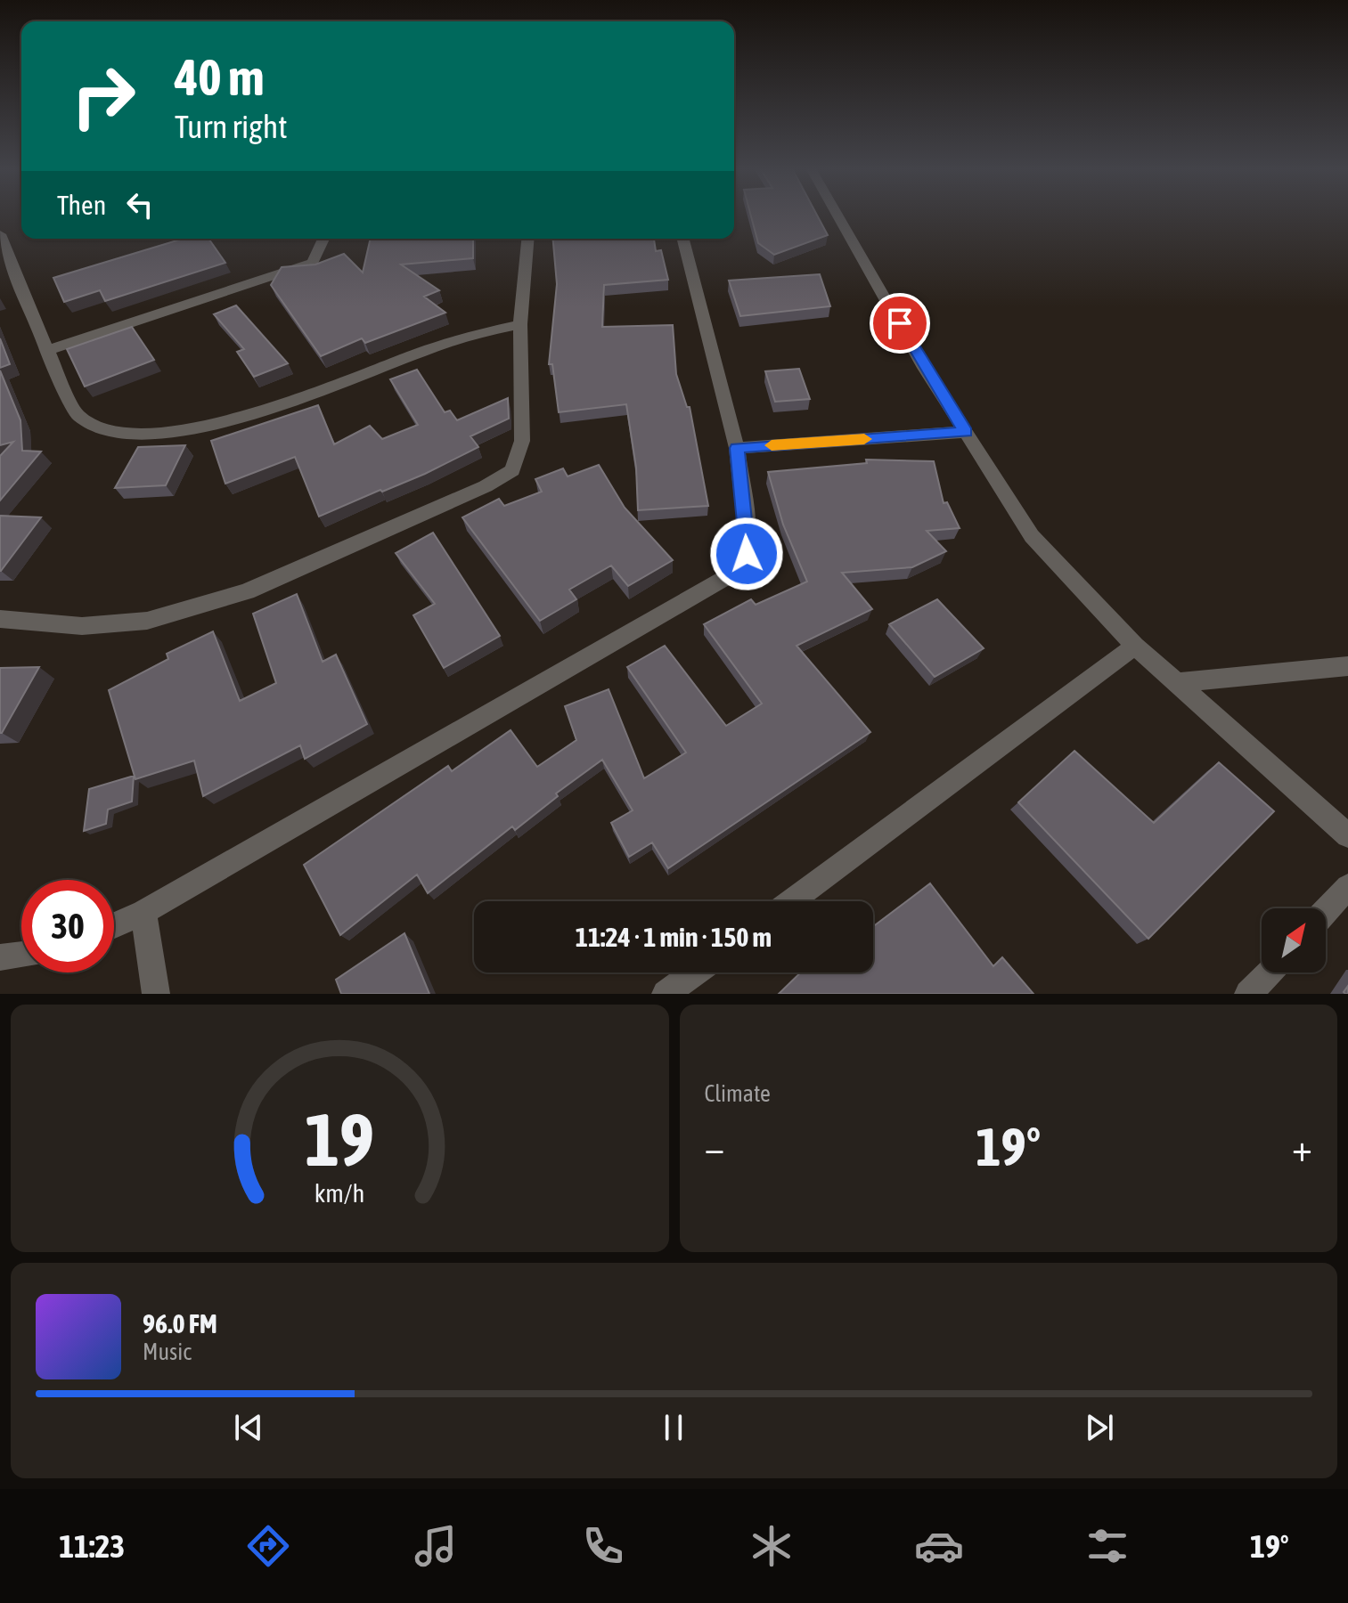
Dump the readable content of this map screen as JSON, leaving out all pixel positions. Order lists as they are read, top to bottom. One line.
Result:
{"north":"top right","page":{"turn":["40 m","Turn right"],"then":"Then","limit":"30","trip":"11:24 · 1 min · 150 m","tile":"Climate","heat":["−","19°","+"],"song":["96.0 FM","Music"],"tabs":["11:23","19°"],"gauge":["19","km/h"]}}
